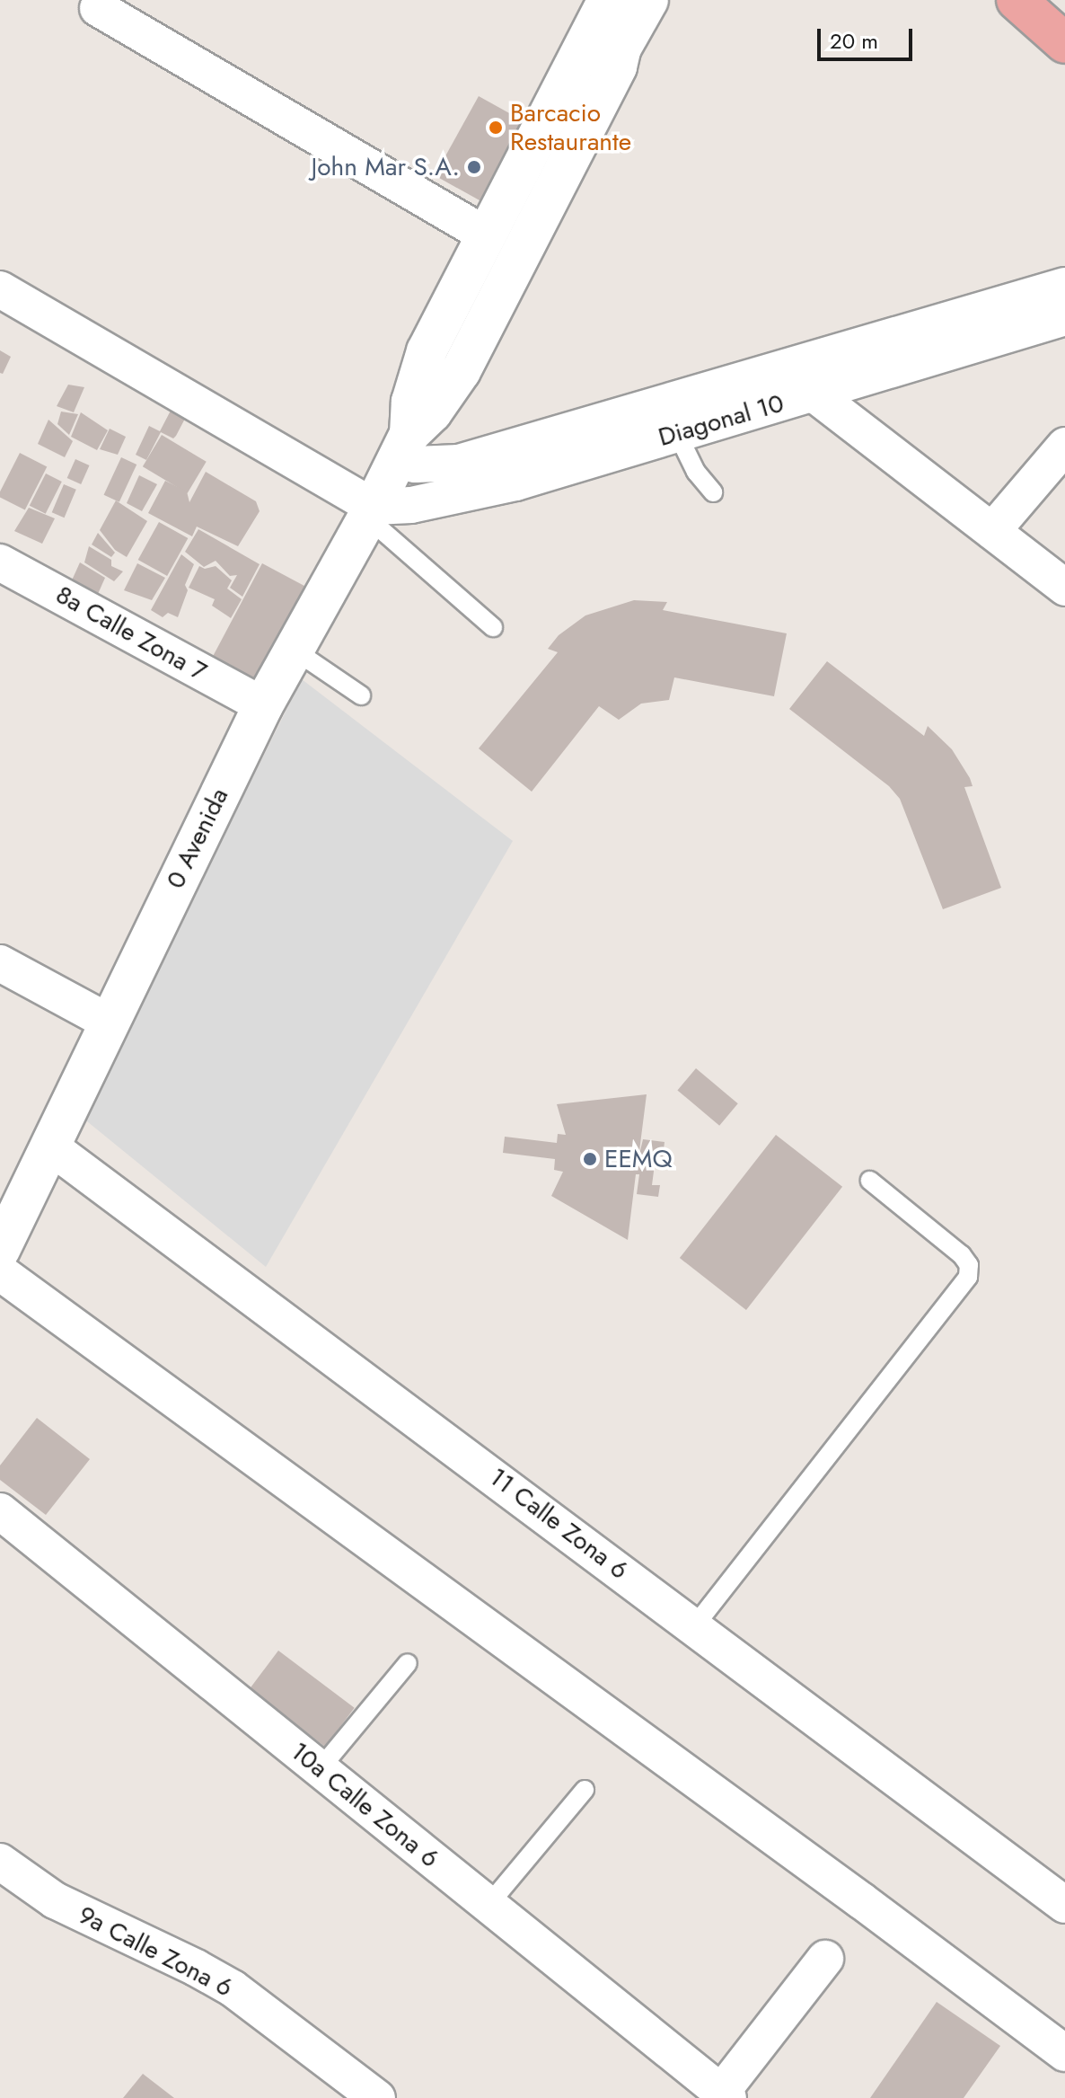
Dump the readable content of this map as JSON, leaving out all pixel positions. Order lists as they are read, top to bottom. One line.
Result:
{"streets":{"street":["Diagonal 10","8a Calle Zona 7","0 Avenida","11 Calle Zona 6","10a Calle Zona 6","9a Calle Zona 6"]},"crossings":[["Diagonal 10","0 Avenida"],["8a Calle Zona 7","0 Avenida"],["0 Avenida","11 Calle Zona 6"]],"places":["Barcacio Restaurante","John Mar S.A.","EEMQ"],"scale_bar":"20 m"}
